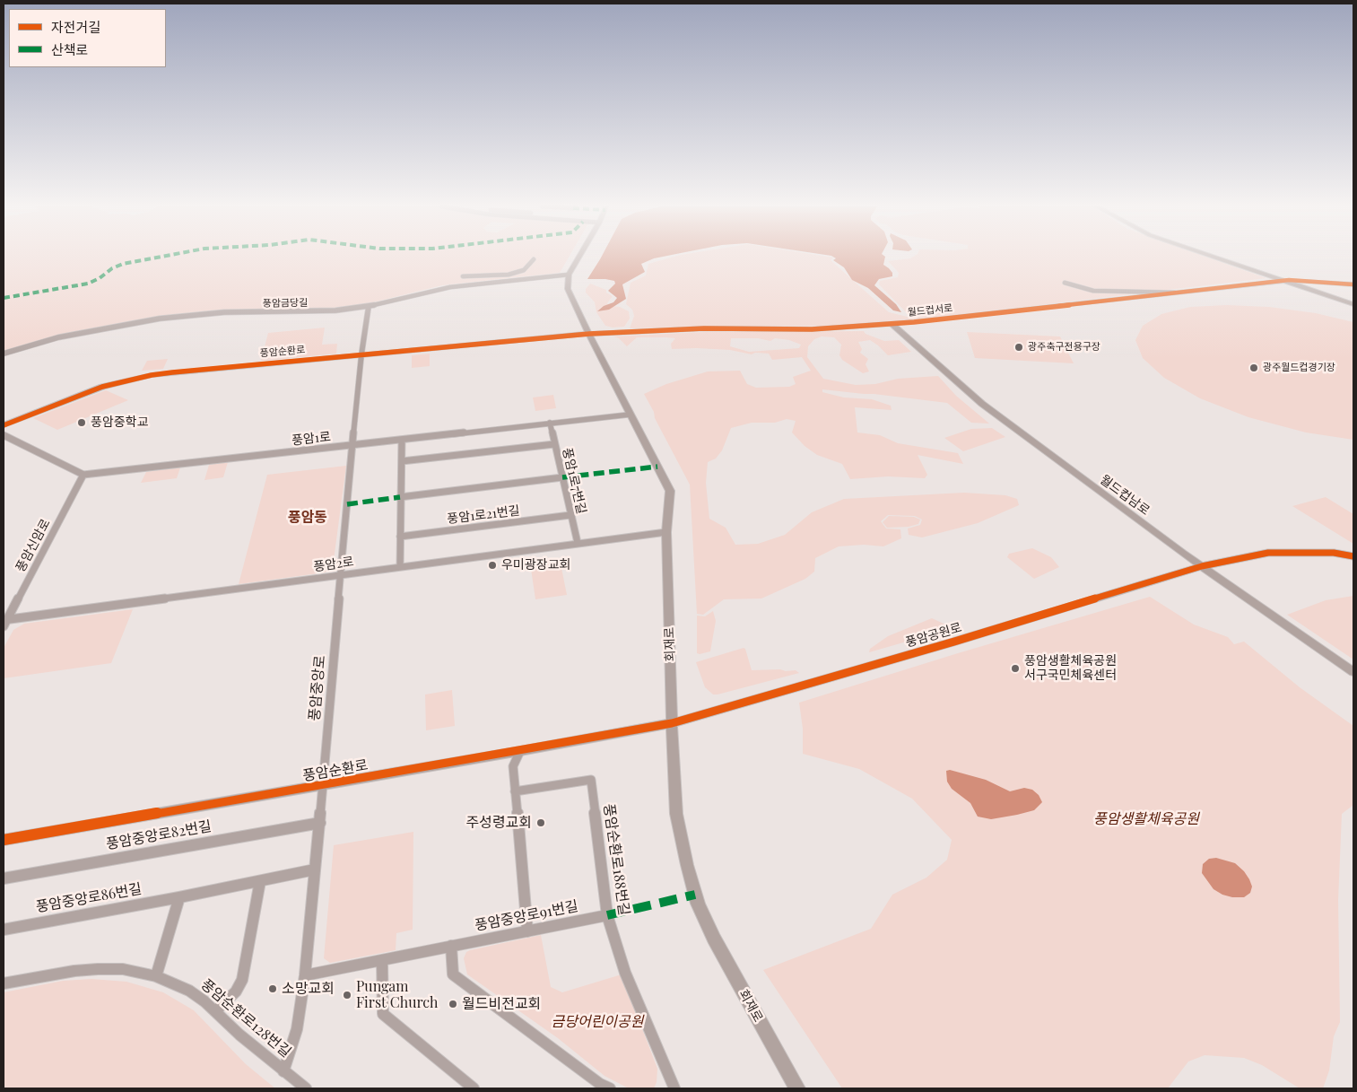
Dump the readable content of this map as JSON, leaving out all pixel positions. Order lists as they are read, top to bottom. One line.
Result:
{"streets":{"street":["풍암금당길","월드컵서로","풍암순환로","풍암1로","풍암1로7번길","월드컵남로","풍암1로21번길","풍암신암로","풍암2로","풍암공원로","회재로","풍암중앙로","풍암중앙로82번길","풍암순환로188번길","풍암중앙로86번길","풍암중앙로91번길","풍암순환로128번길"]},"crossings":[["풍암금당길","회재로"],["풍암금당길","풍암중앙로"],["월드컵서로","풍암순환로"],["월드컵서로","월드컵남로"],["월드컵서로","회재로"],["풍암순환로","풍암공원로"],["풍암순환로","회재로"],["풍암순환로","풍암중앙로"],["풍암1로","풍암1로7번길"],["풍암1로","풍암신암로"],["풍암1로","회재로"],["풍암1로","풍암중앙로"],["풍암1로7번길","풍암1로21번길"],["풍암1로7번길","풍암2로"],["월드컵남로","풍암공원로"],["풍암신암로","풍암2로"],["풍암2로","회재로"],["풍암2로","풍암중앙로"],["풍암공원로","회재로"],["풍암중앙로","풍암중앙로82번길"],["풍암중앙로","풍암중앙로86번길"],["풍암중앙로","풍암중앙로91번길"],["풍암중앙로","풍암순환로128번길"],["풍암순환로188번길","풍암중앙로91번길"]],"districts":["풍암동"],"parks":["풍암생활체육공원","금당어린이공원"],"places":["광주축구전용구장","광주월드컵경기장","풍암중학교","우미광장교회","풍암생활체육공원 서구국민체육센터","주성령교회","소망교회","Pungam First Church","월드비전교회"],"legend":["자전거길","산책로"]}
